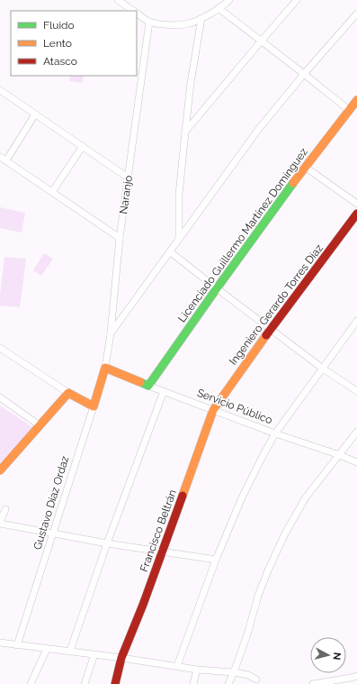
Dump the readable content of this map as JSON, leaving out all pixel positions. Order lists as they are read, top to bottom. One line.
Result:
{"streets":{"street":["Naranjo","Licenciado Guillermo Martínez Domínguez","Ingeniero Gerardo Torres Díaz","Servicio Público","Gustavo Díaz Ordaz","Francisco Beltrán"]},"crossings":[["Naranjo","Servicio Público"],["Naranjo","Gustavo Díaz Ordaz"],["Licenciado Guillermo Martínez Domínguez","Servicio Público"],["Ingeniero Gerardo Torres Díaz","Servicio Público"],["Ingeniero Gerardo Torres Díaz","Francisco Beltrán"],["Servicio Público","Gustavo Díaz Ordaz"],["Servicio Público","Francisco Beltrán"]],"legend":["Fluido","Lento","Atasco"],"north":"right"}
